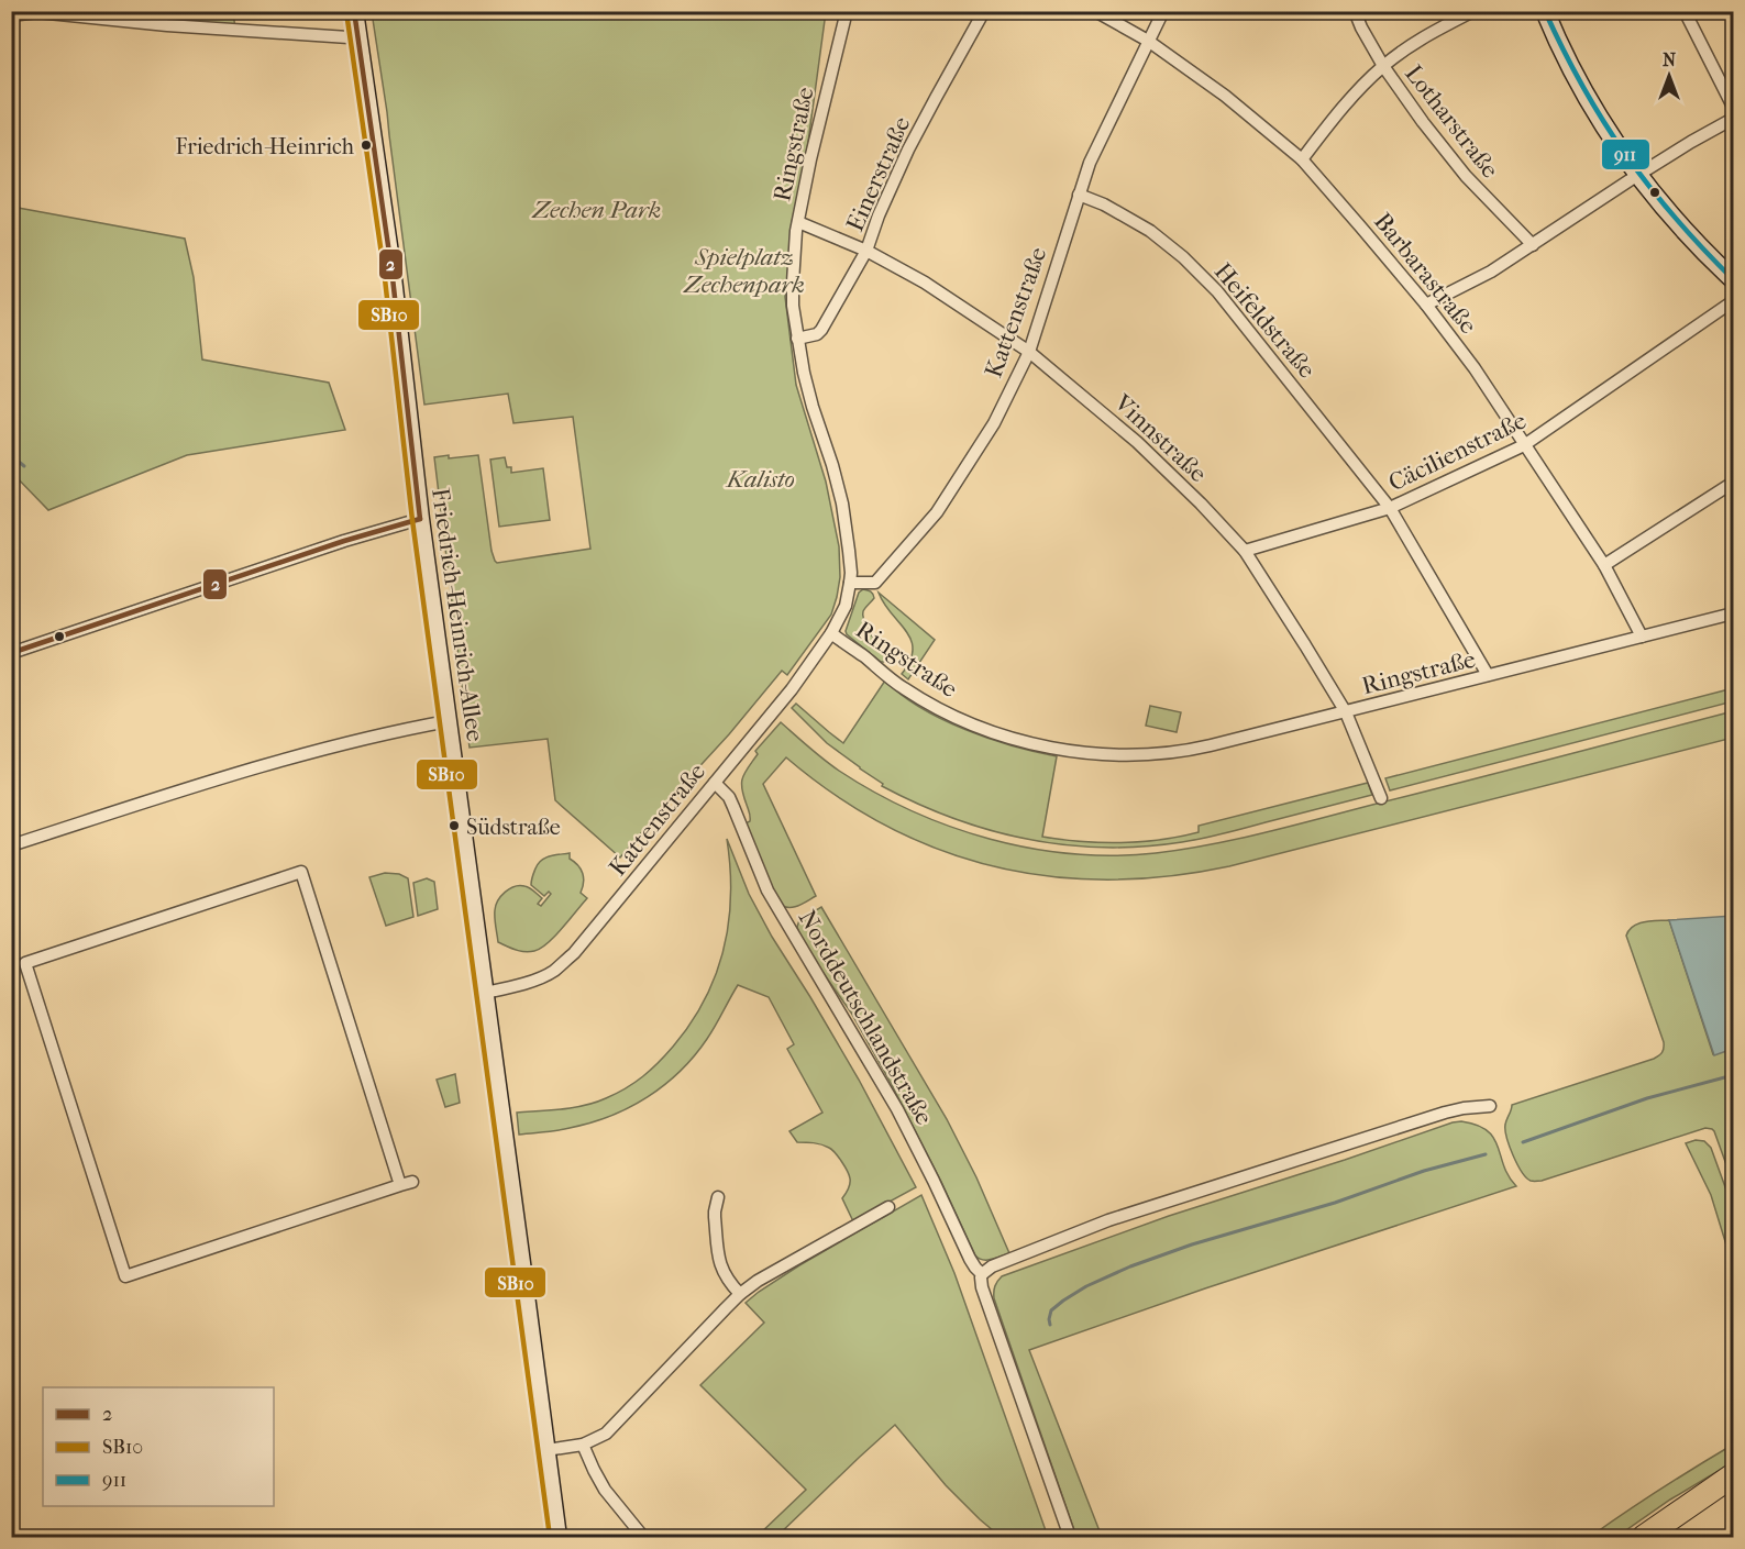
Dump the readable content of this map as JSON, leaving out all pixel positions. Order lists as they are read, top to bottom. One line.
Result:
{"streets":{"main road":["Friedrich-Heinrich-Allee"],"street":["Lotharstraße","Ringstraße","Einerstraße","Barbarastraße","Kattenstraße","Heifeldstraße","Vinnstraße","Cäcilienstraße","Norddeutschlandstraße"]},"crossings":[["Ringstraße","Einerstraße"],["Ringstraße","Barbarastraße"],["Ringstraße","Kattenstraße"],["Ringstraße","Heifeldstraße"],["Ringstraße","Vinnstraße"],["Einerstraße","Vinnstraße"],["Barbarastraße","Kattenstraße"],["Barbarastraße","Cäcilienstraße"],["Kattenstraße","Heifeldstraße"],["Kattenstraße","Vinnstraße"],["Kattenstraße","Friedrich-Heinrich-Allee"],["Kattenstraße","Norddeutschlandstraße"],["Heifeldstraße","Cäcilienstraße"],["Vinnstraße","Cäcilienstraße"]],"parks":["Zechen Park","Spielplatz Zechenpark","Kalisto"],"places":["Friedrich-Heinrich","Südstraße"],"lines":["transit line 2","transit line 911","transit line SB10"],"legend":["2","SB10","911"],"north":"top"}
